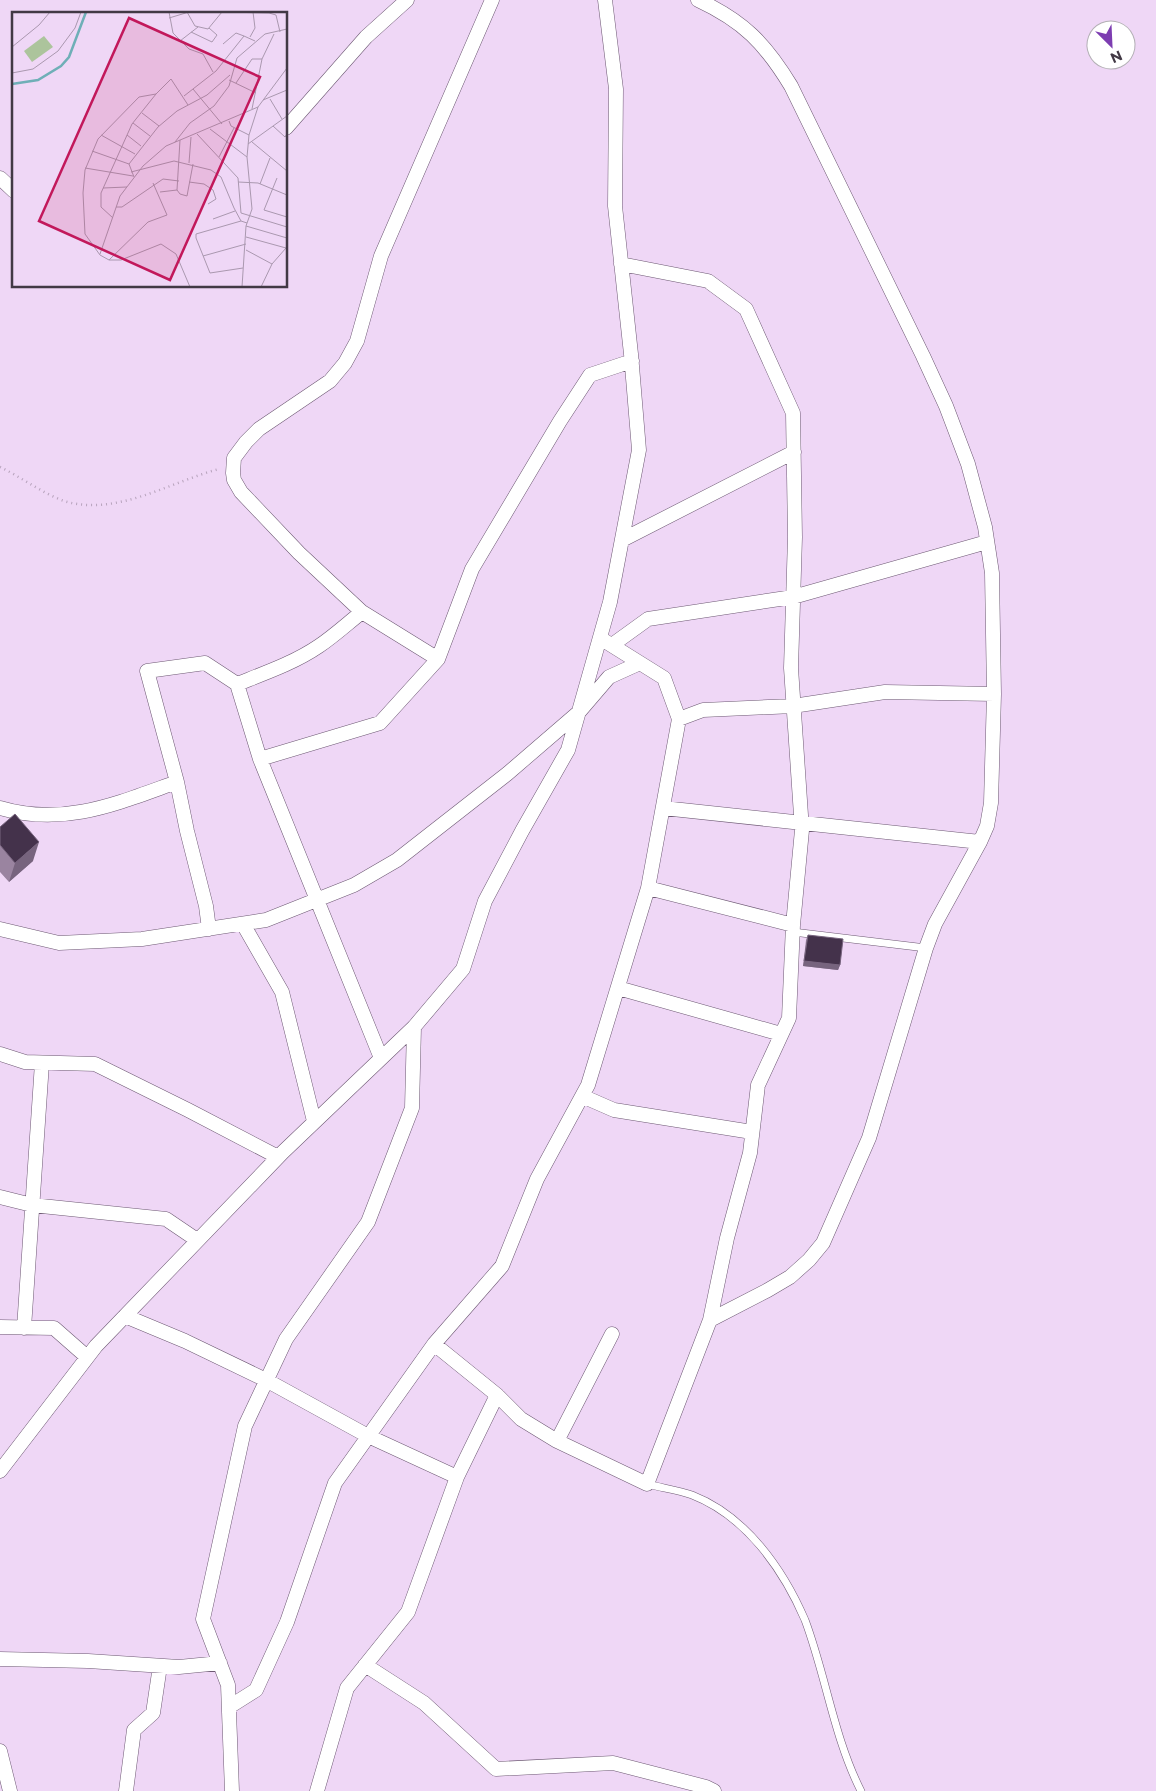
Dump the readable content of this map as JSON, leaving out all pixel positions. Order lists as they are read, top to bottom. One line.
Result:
{"north":"bottom right"}
